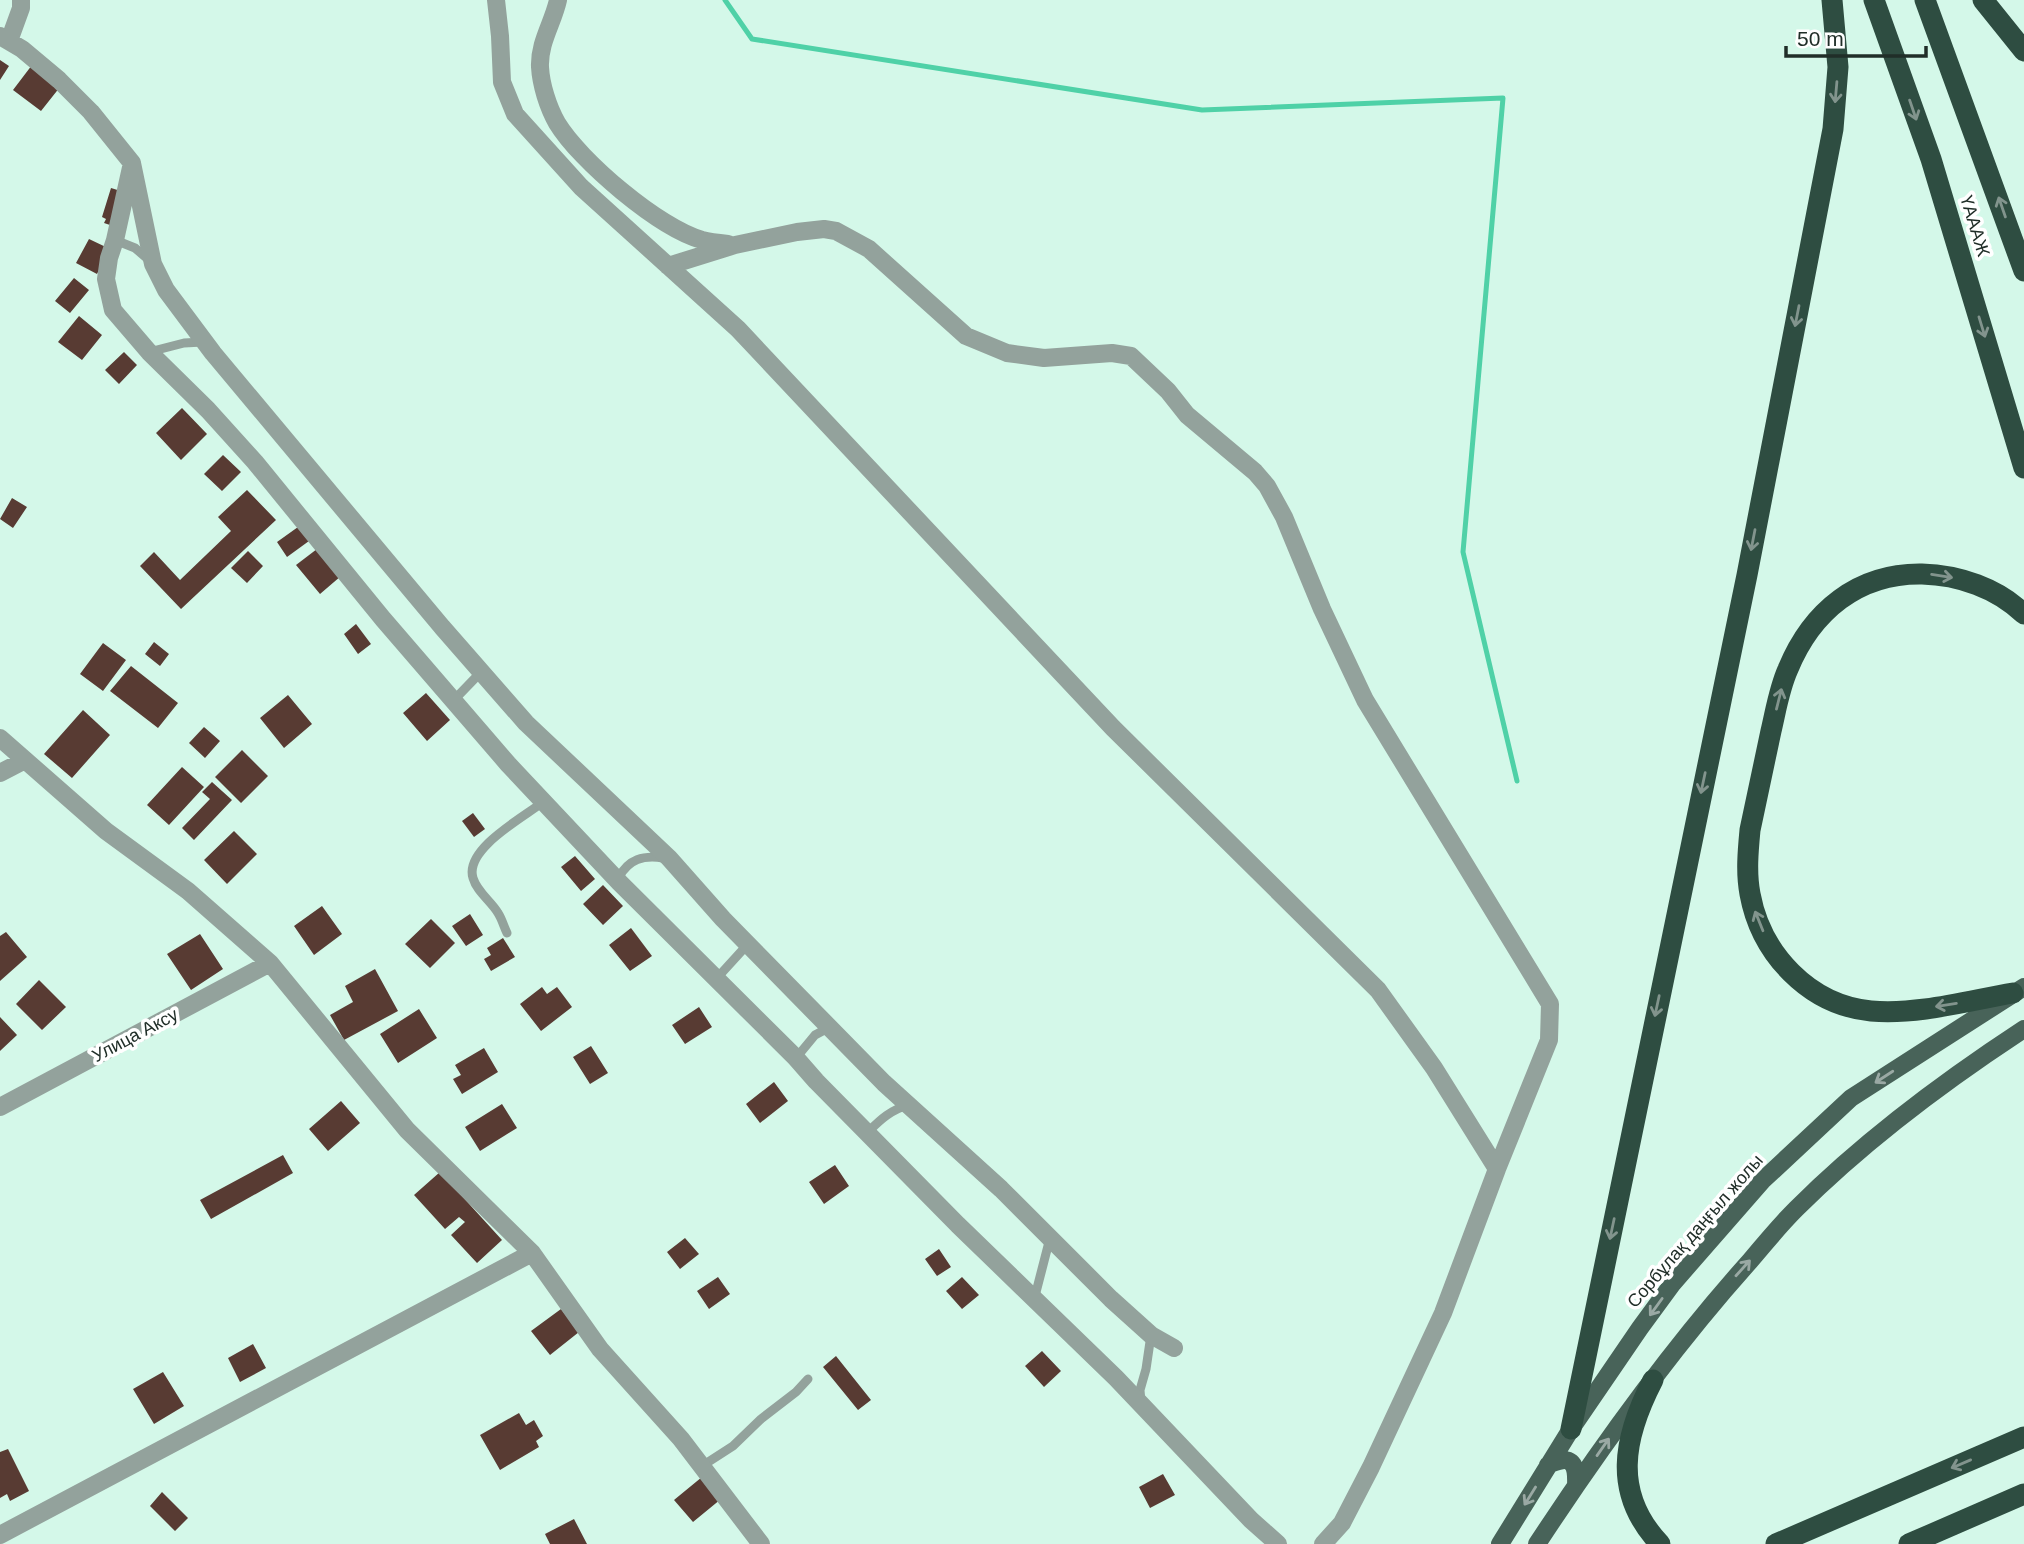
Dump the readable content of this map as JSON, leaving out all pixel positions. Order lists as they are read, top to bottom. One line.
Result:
{"streets":{"highway":["ҮАААЖ"],"main road":["Сорбұлақ даңғыл жолы"],"street":["Улица Аксу"]},"scale_bar":"50 m"}
